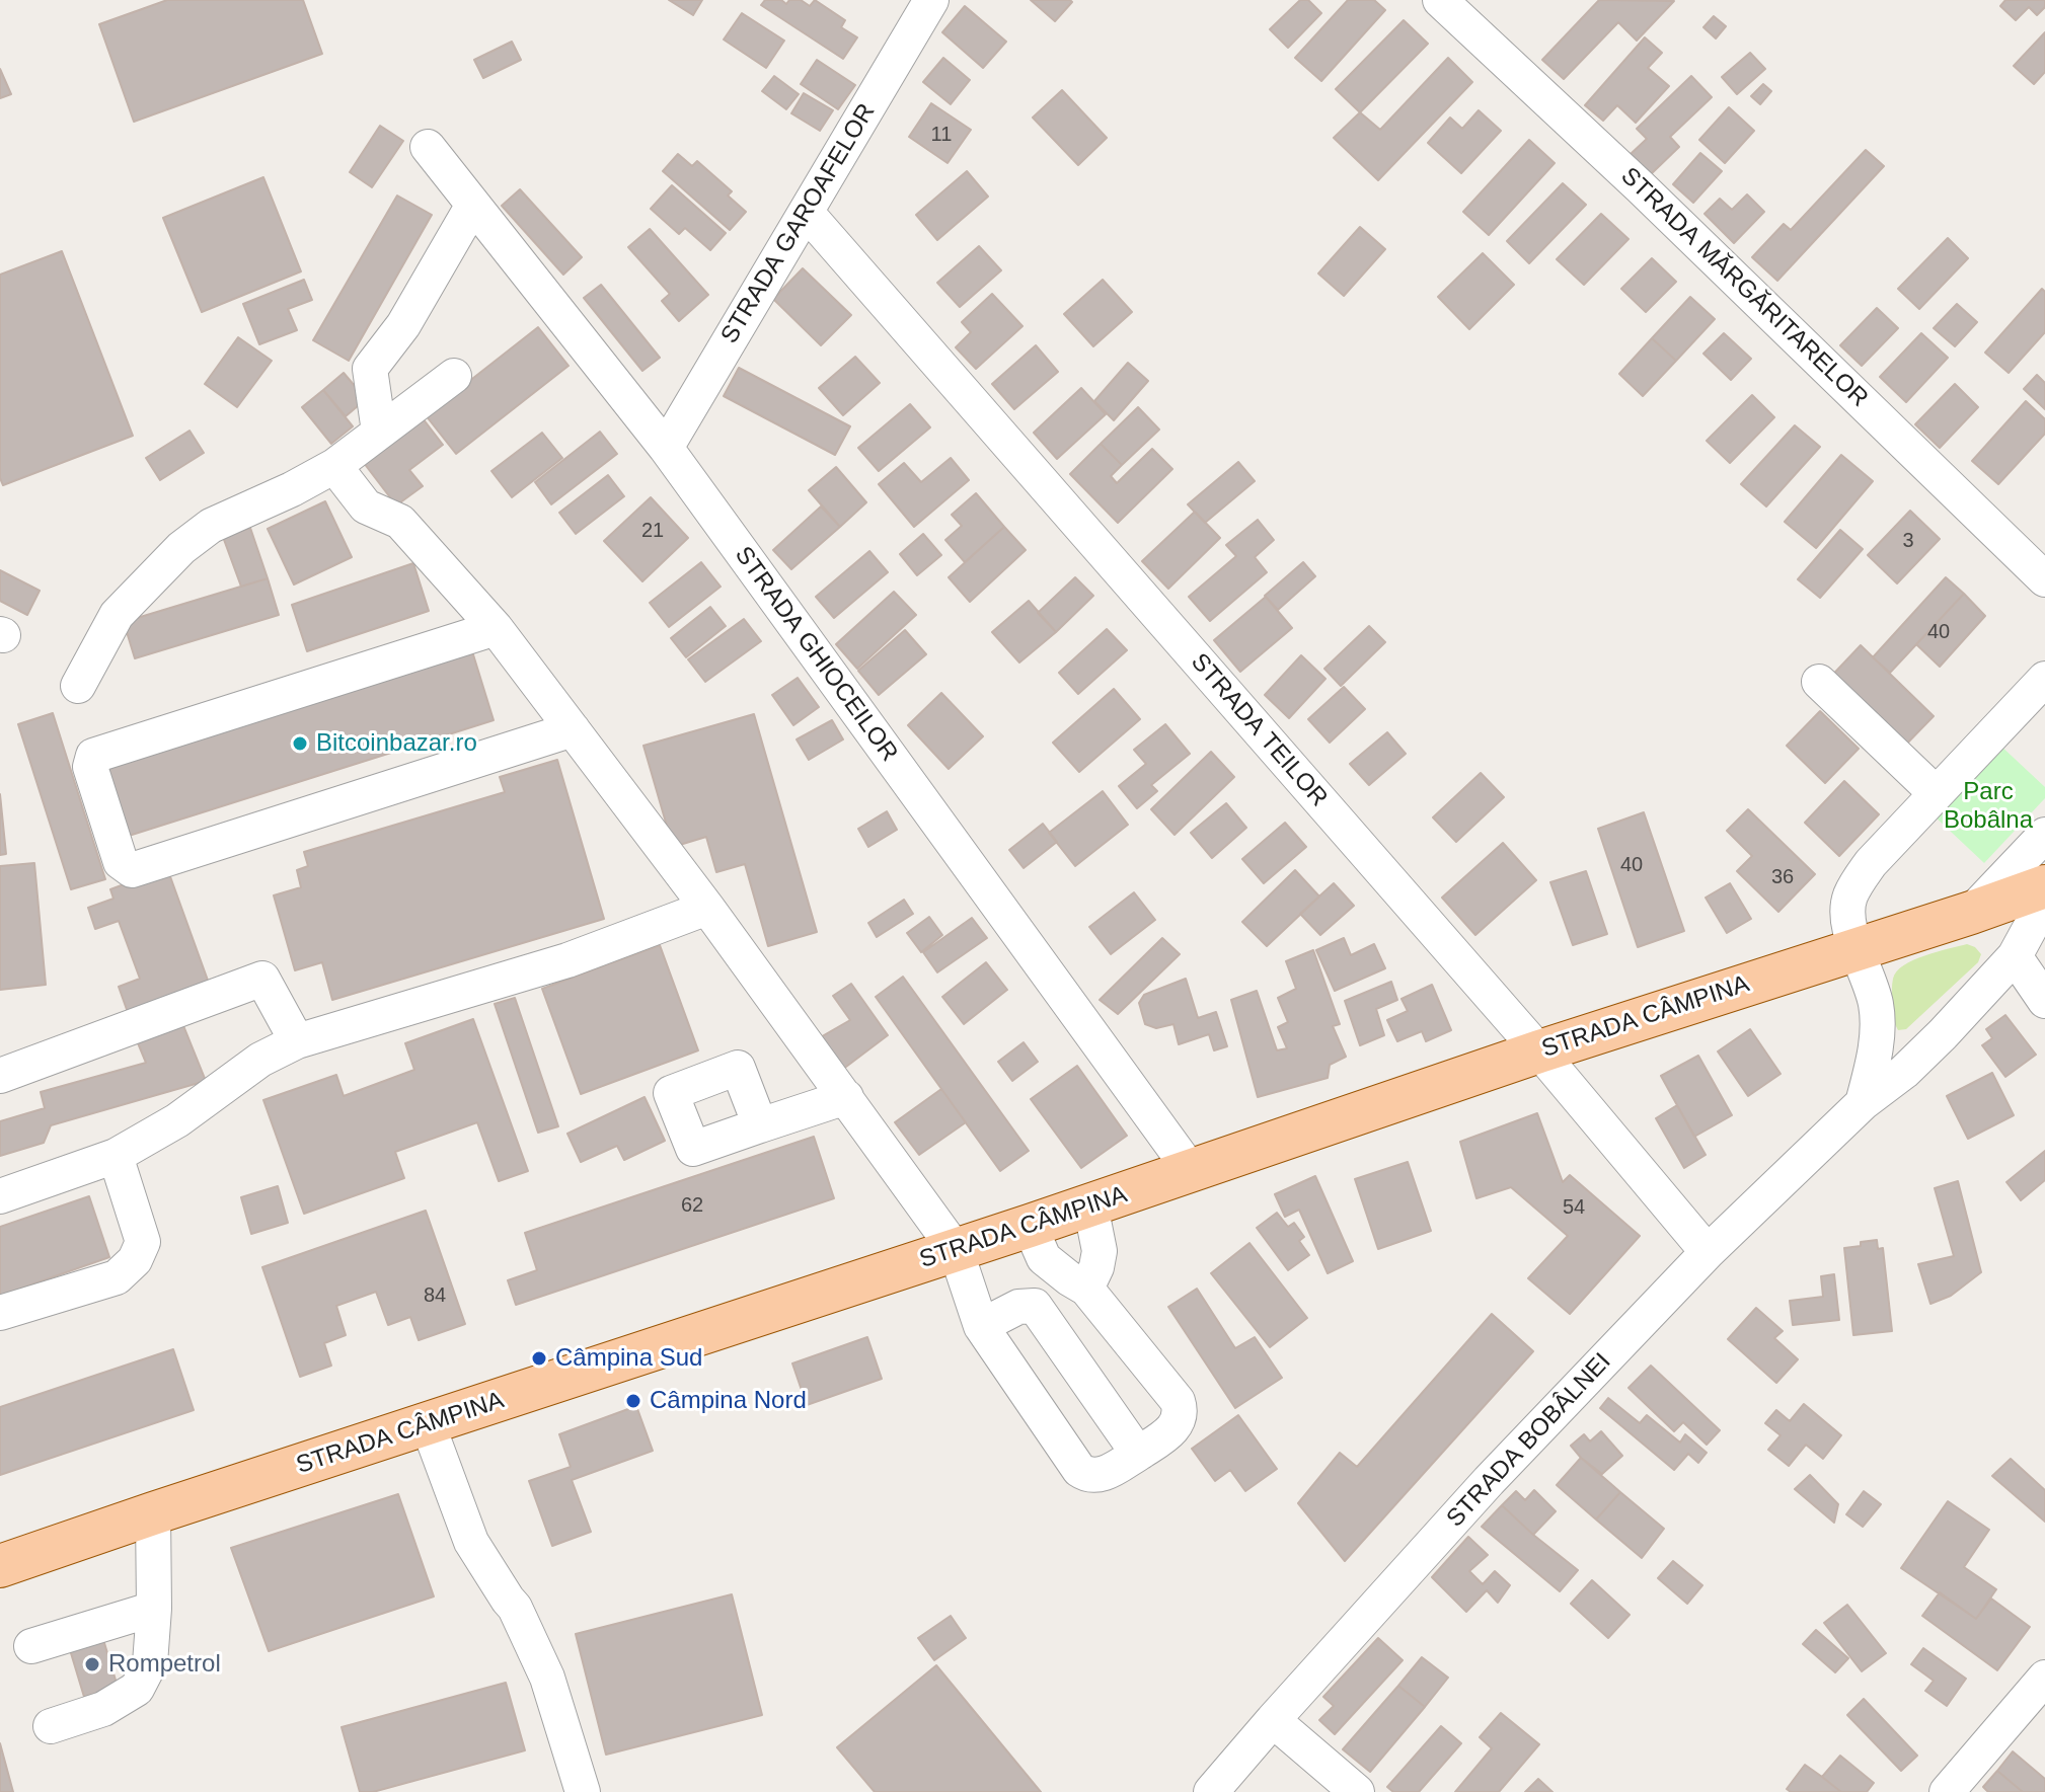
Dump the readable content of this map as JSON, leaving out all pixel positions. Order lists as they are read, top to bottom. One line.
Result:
{"streets":{"main road":["STRADA CÂMPINA"],"street":["STRADA GAROAFELOR","STRADA MĂRGĂRITARELOR","STRADA GHIOCEILOR","STRADA TEILOR","STRADA BOBÂLNEI"]},"crossings":[["STRADA GAROAFELOR","STRADA GHIOCEILOR"],["STRADA GAROAFELOR","STRADA TEILOR"],["STRADA GHIOCEILOR","STRADA CÂMPINA"],["STRADA TEILOR","STRADA CÂMPINA"],["STRADA TEILOR","STRADA BOBÂLNEI"]],"parks":["Parc Bobâlna"],"places":["Bitcoinbazar.ro","Câmpina Sud","Câmpina Nord","Rompetrol"],"house_numbers":["11","21","3","40","40","36","62","54","84"]}
